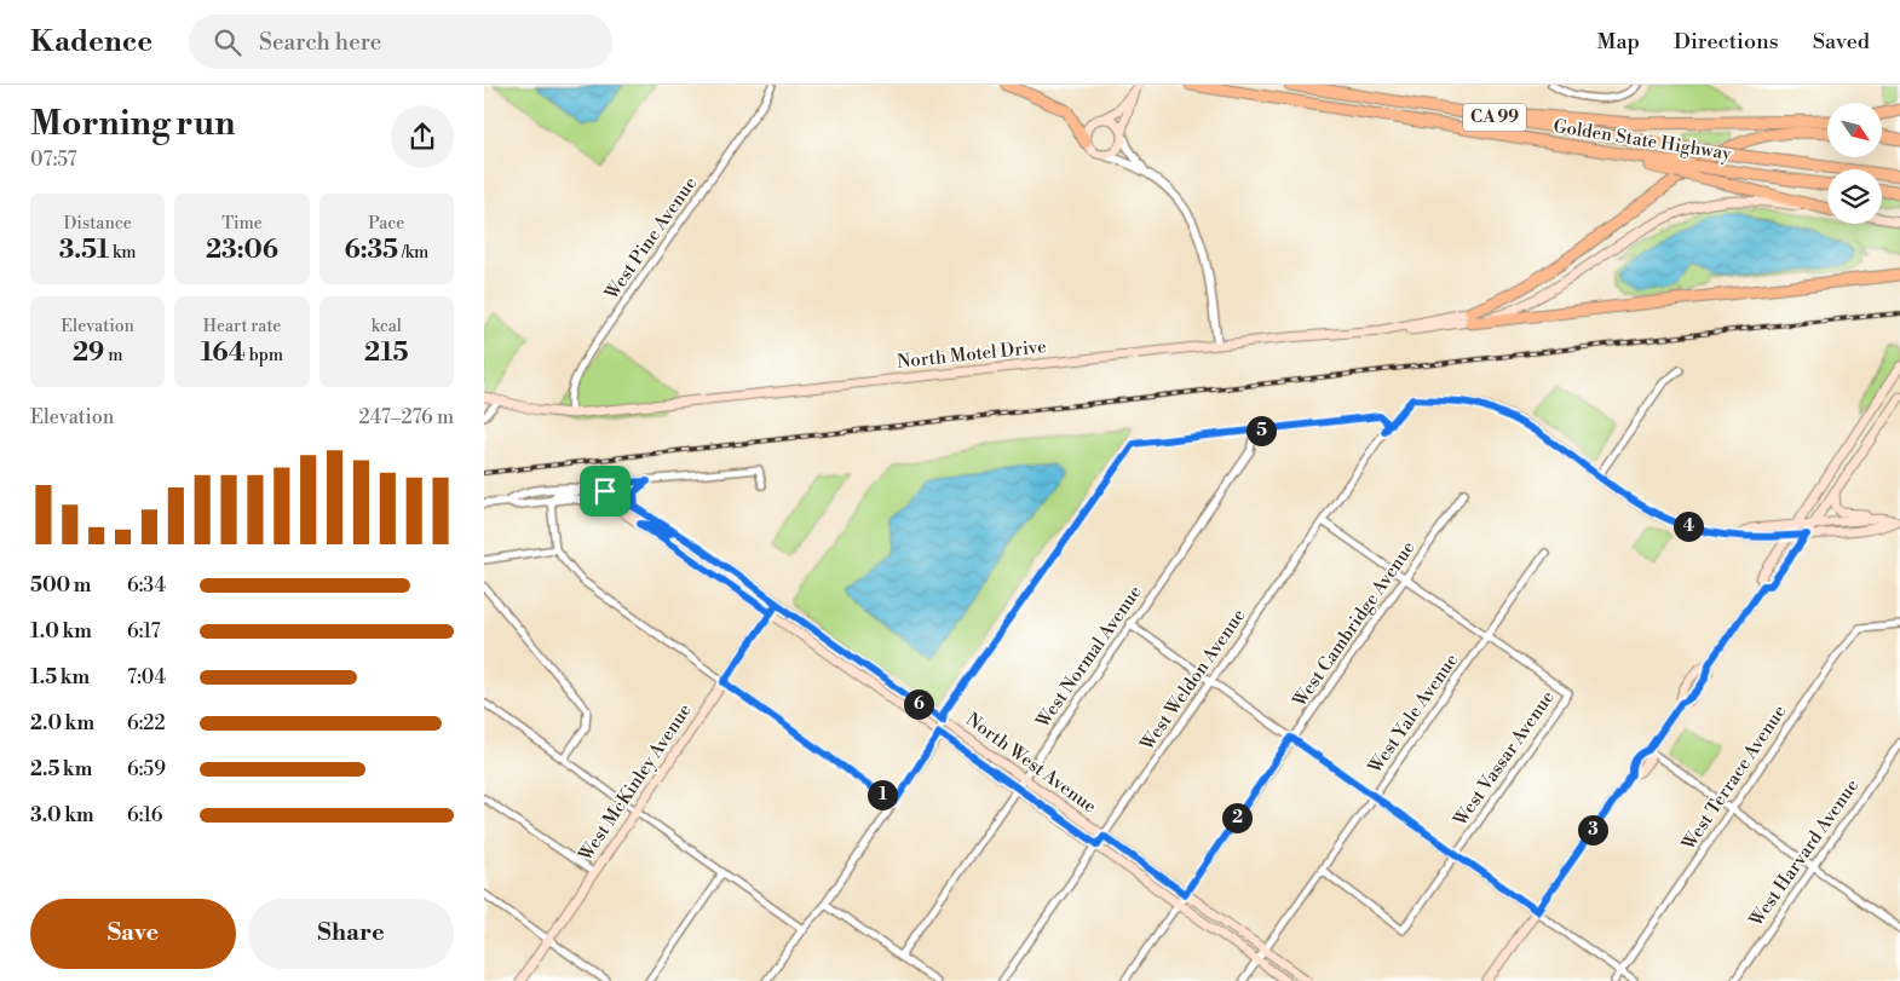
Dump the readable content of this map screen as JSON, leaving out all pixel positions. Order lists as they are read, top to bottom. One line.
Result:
{"streets":{"highway":["CA 99","Golden State Highway"],"main road":["North Motel Drive","North West Avenue","West McKinley Avenue"],"street":["West Pine Avenue","West Cambridge Avenue","West Normal Avenue","West Weldon Avenue","West Yale Avenue","West Vassar Avenue","West Terrace Avenue","West Harvard Avenue"]},"crossings":[["West Pine Avenue","North Motel Drive"],["West Cambridge Avenue","North West Avenue"],["West Normal Avenue","North West Avenue"],["West Weldon Avenue","North West Avenue"],["West Yale Avenue","West Vassar Avenue"],["West Yale Avenue","North West Avenue"],["North West Avenue","West McKinley Avenue"]],"north":"bottom right","page":{"header":"Kadence","search":"Search here","nav":["Map","Directions","Saved"],"heading":["Morning run","07:57"],"stats":[["Distance","3.51 km"],["Time","23:06"],["Pace","6:35 /km"],["Elevation","29 m"],["Heart rate","164 bpm"],["kcal","215"]],"chart":["Elevation","247–276 m"],"pins":["5","4","6","1","2","3"],"list":[{"name":"500 m","note":"6:34"},{"name":"1.0 km","note":"6:17"},{"name":"1.5 km","note":"7:04"},{"name":"2.0 km","note":"6:22"},{"name":"2.5 km","note":"6:59"},{"name":"3.0 km","note":"6:16"}],"buttons":["Save","Share"]}}
